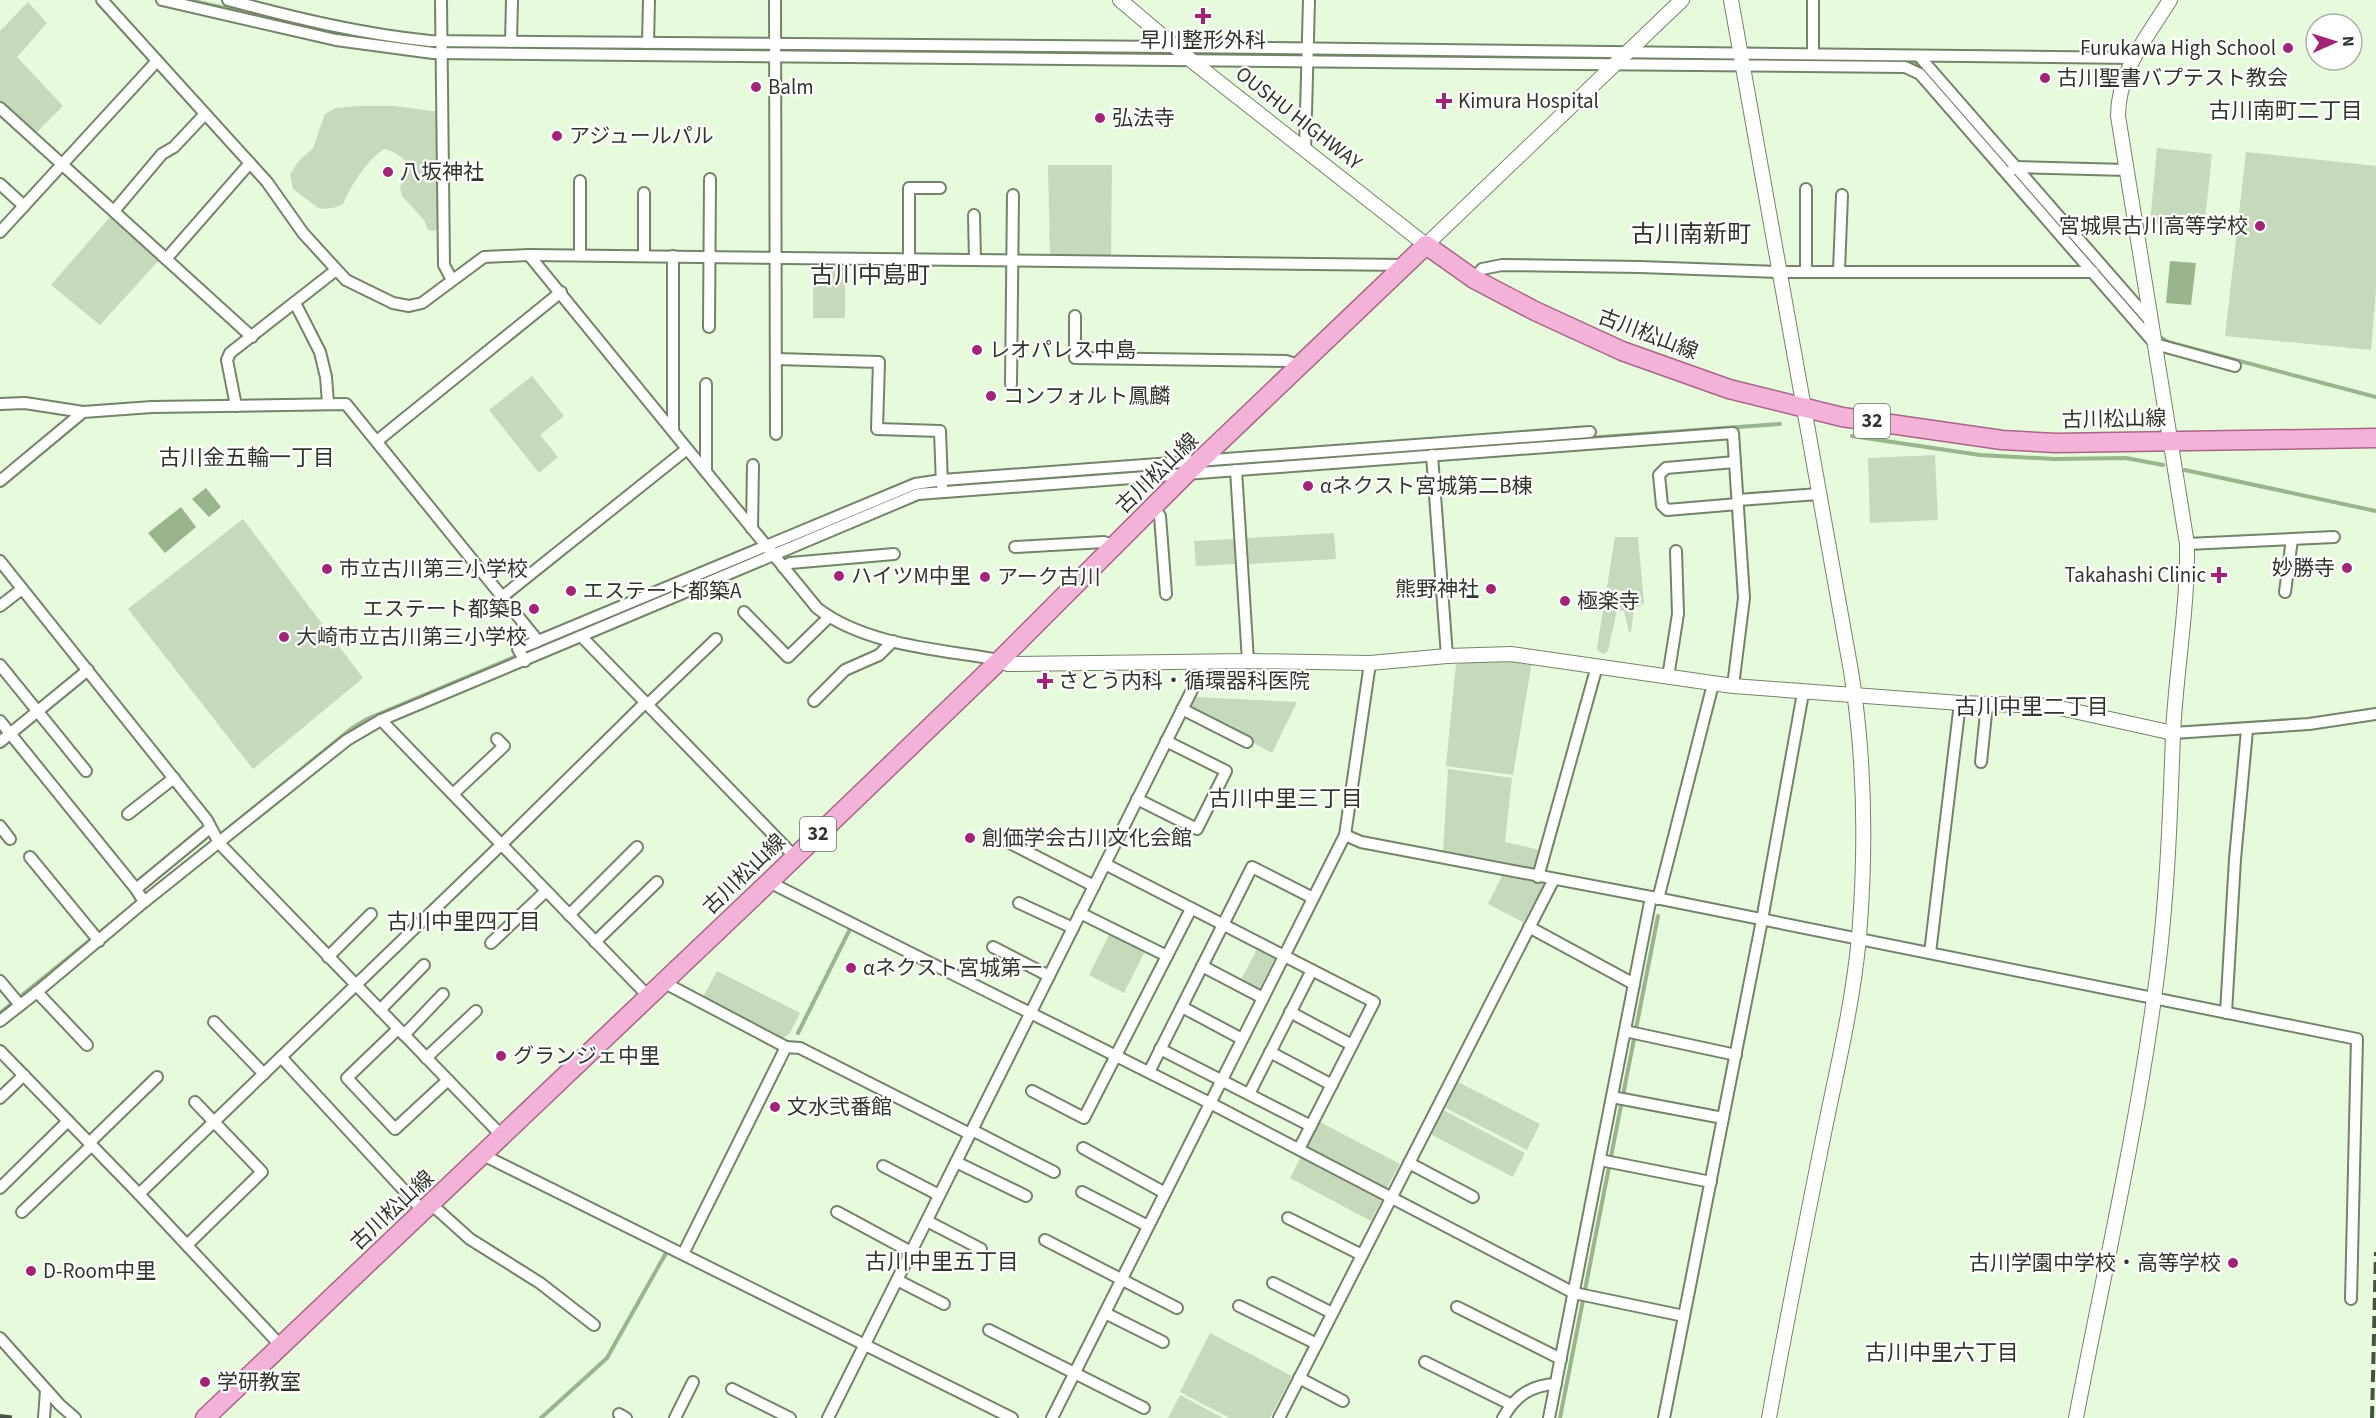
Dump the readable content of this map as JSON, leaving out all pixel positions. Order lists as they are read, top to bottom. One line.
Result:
{"streets":{"main road":["古川松山線","32"],"street":["OUSHU HIGHWAY"]},"crossings":[["OUSHU HIGHWAY","古川松山線"]],"districts":["古川南町二丁目","古川南新町","古川中島町","古川金五輪一丁目","古川中里二丁目","古川中里三丁目","古川中里四丁目","古川中里五丁目","古川中里六丁目"],"places":{"health":["早川整形外科","Kimura Hospital","Takahashi Clinic","さとう内科・循環器科医院"],"other":["Furukawa High School","古川聖書バプテスト教会","Balm","弘法寺","アジュールパル","八坂神社","宮城県古川高等学校","レオパレス中島","コンフォルト鳳麟","αネクスト宮城第二B棟","妙勝寺","市立古川第三小学校","ハイツM中里","アーク古川","熊野神社","エステート都築A","極楽寺","エステート都築B","大崎市立古川第三小学校","創価学会古川文化会館","αネクスト宮城第一","グランジェ中里","文水弐番館","古川学園中学校・高等学校","D-Room中里","学研教室"]},"north":"right"}
